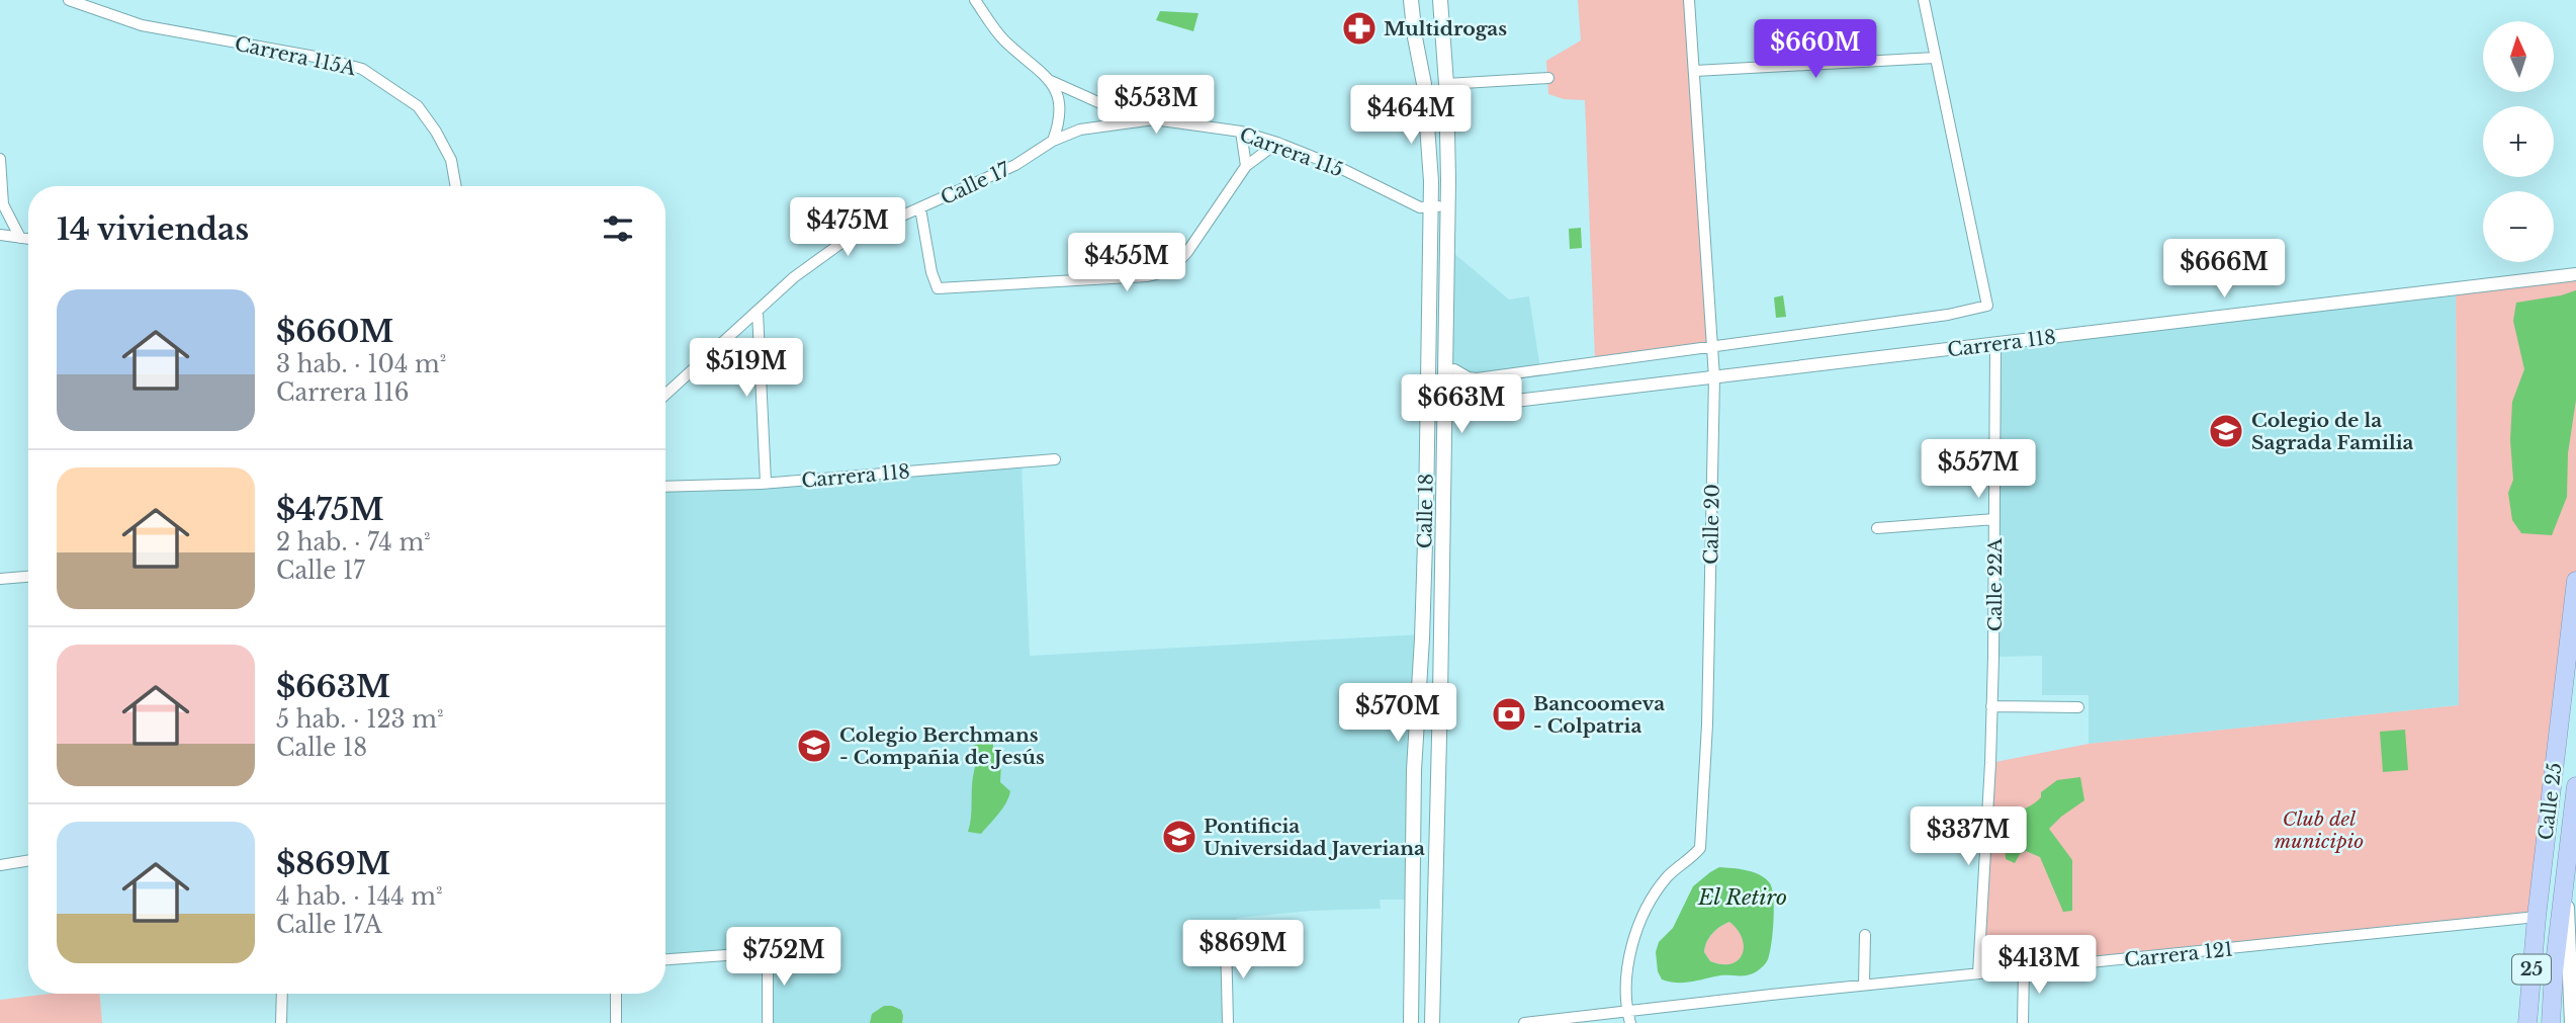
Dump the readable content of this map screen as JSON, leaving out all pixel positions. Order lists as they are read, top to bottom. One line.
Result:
{"streets":{"highway":["Calle 25","25"],"main road":["Calle 18"],"street":["Carrera 115A","Carrera 115","Calle 17","Carrera 118","Calle 20","Calle 22A","Carrera 121"]},"crossings":[["Carrera 115","Calle 17"],["Carrera 115","Calle 18"],["Carrera 118","Calle 18"],["Carrera 118","Calle 20"],["Carrera 118","Calle 22A"],["Calle 20","Carrera 121"],["Calle 22A","Carrera 121"],["Calle 25","Carrera 121"]],"water":["El Retiro"],"parks":["Club del municipio"],"places":{"pharmacy":["Multidrogas"],"school or university":["Colegio de la Sagrada Familia","Colegio Berchmans - Compañia de Jesús","Pontificia Universidad Javeriana"],"bank":["Bancoomeva - Colpatria"]},"north":"top","page":{"price":["$660M","$553M","$464M","$475M","$455M","$666M","$519M","$663M","$557M","$570M","$337M","$869M","$752M","$413M"],"map_buttons":["+","−"],"heading":"14 viviendas","list":[{"name":"$660M","note":"3 hab. · 104 m² · Carrera 116"},{"name":"$475M","note":"2 hab. · 74 m² · Calle 17"},{"name":"$663M","note":"5 hab. · 123 m² · Calle 18"},{"name":"$869M","note":"4 hab. · 144 m² · Calle 17A"}]}}
